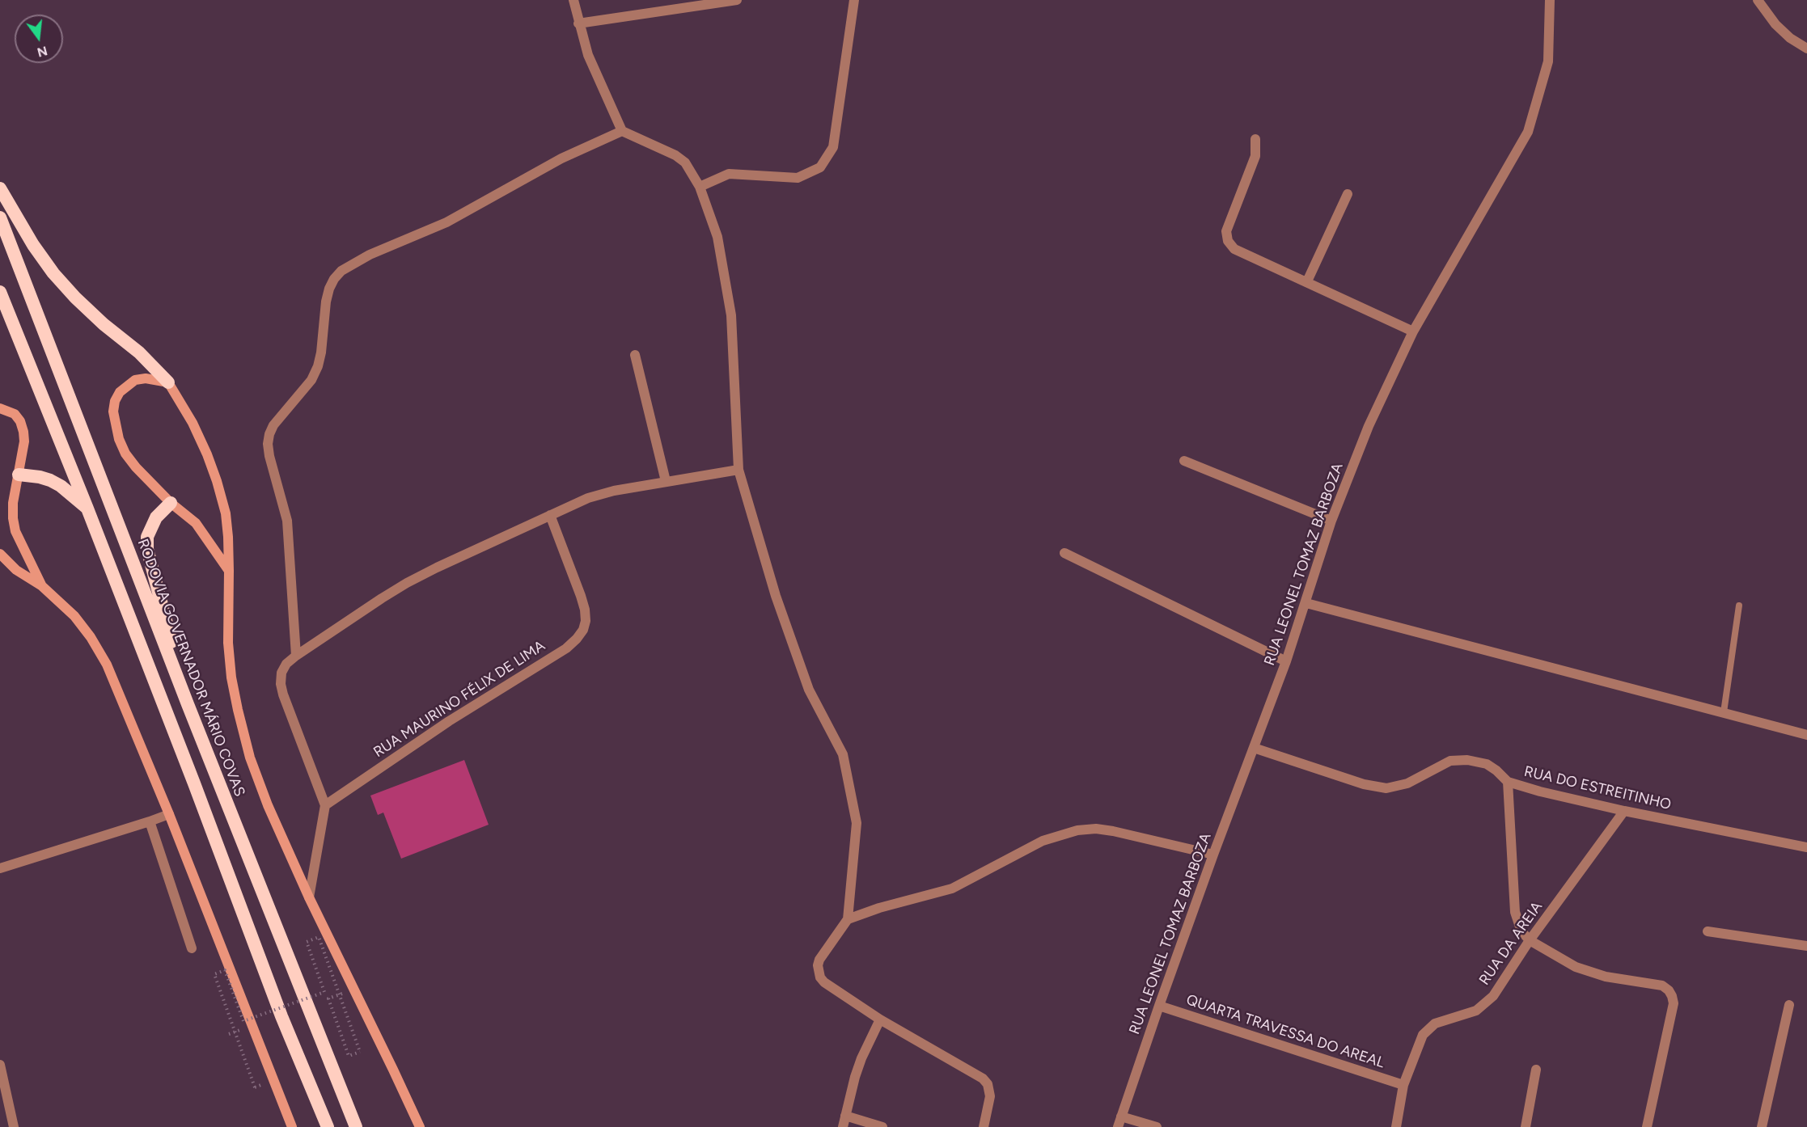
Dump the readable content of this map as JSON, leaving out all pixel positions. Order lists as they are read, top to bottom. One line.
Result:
{"streets":{"highway":["RODOVIA GOVERNADOR MÁRIO COVAS"],"street":["RUA LEONEL TOMAZ BARBOZA","RUA MAURINO FÉLIX DE LIMA","RUA DO ESTREITINHO","RUA DA AREIA","QUARTA TRAVESSA DO AREAL"]},"crossings":[["RUA LEONEL TOMAZ BARBOZA","RUA DO ESTREITINHO"],["RUA LEONEL TOMAZ BARBOZA","QUARTA TRAVESSA DO AREAL"],["RUA DO ESTREITINHO","RUA DA AREIA"],["RUA DA AREIA","QUARTA TRAVESSA DO AREAL"]],"north":"bottom"}
